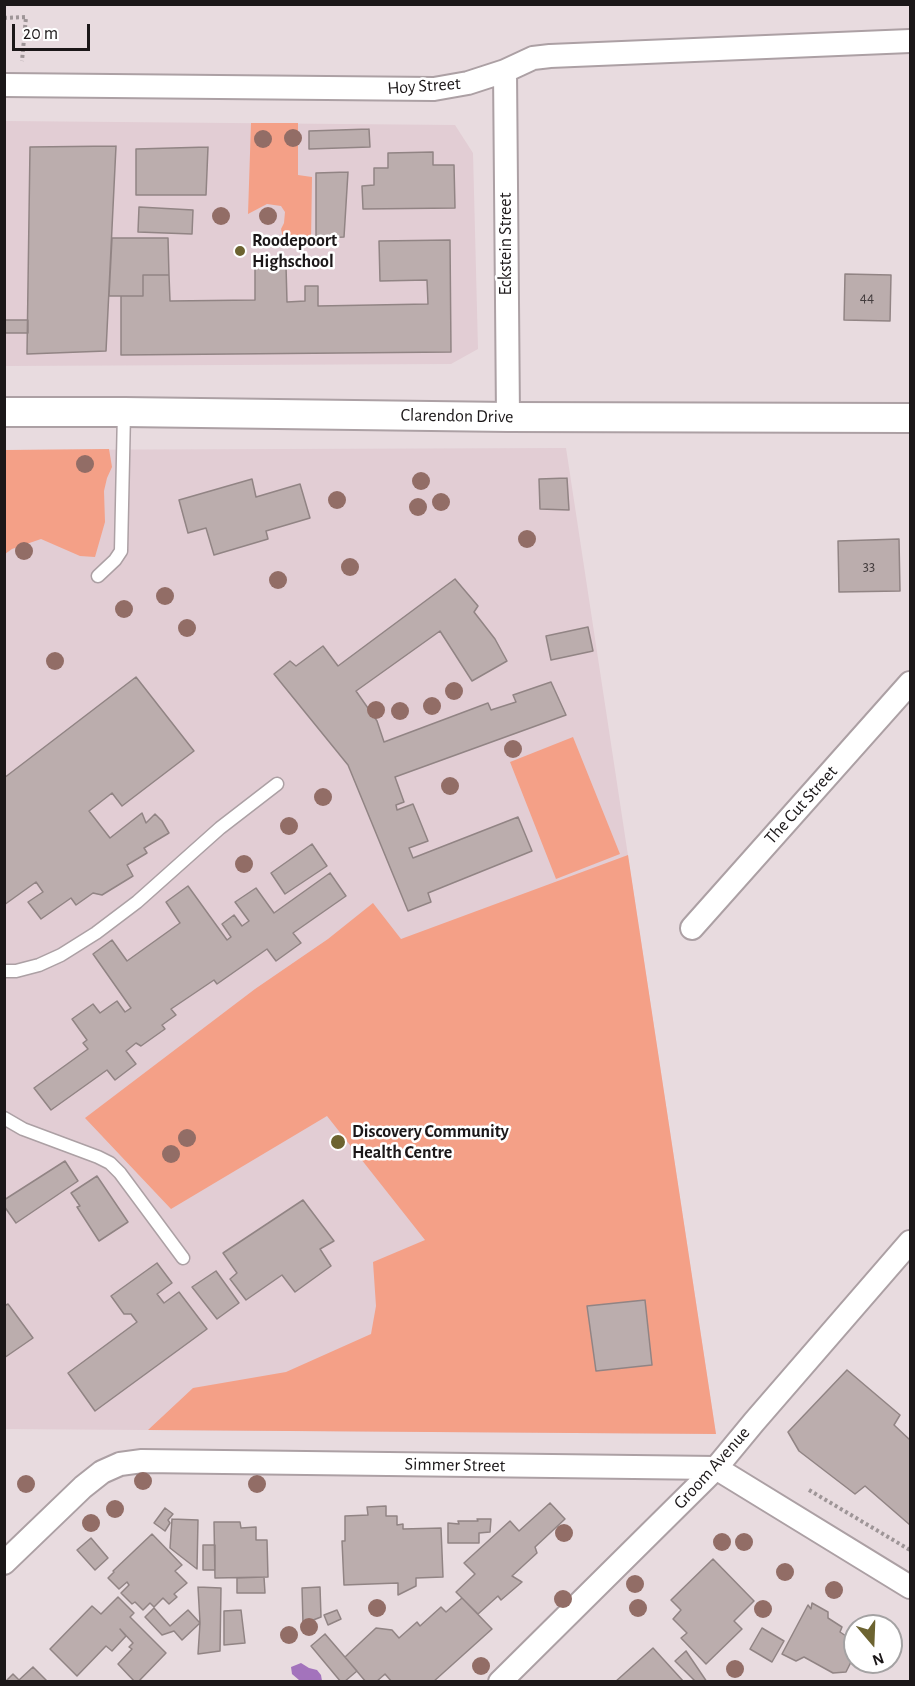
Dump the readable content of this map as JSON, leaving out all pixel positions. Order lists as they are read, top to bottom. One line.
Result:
{"streets":{"street":["Hoy Street","Eckstein Street","Clarendon Drive","The Cut Street","Simmer Street","Groom Avenue"]},"crossings":[["Hoy Street","Eckstein Street"],["Eckstein Street","Clarendon Drive"],["Simmer Street","Groom Avenue"]],"places":["Roodepoort Highschool","Discovery Community Health Centre"],"house_numbers":["44","33"],"scale_bar":"20 m","north":"bottom"}
